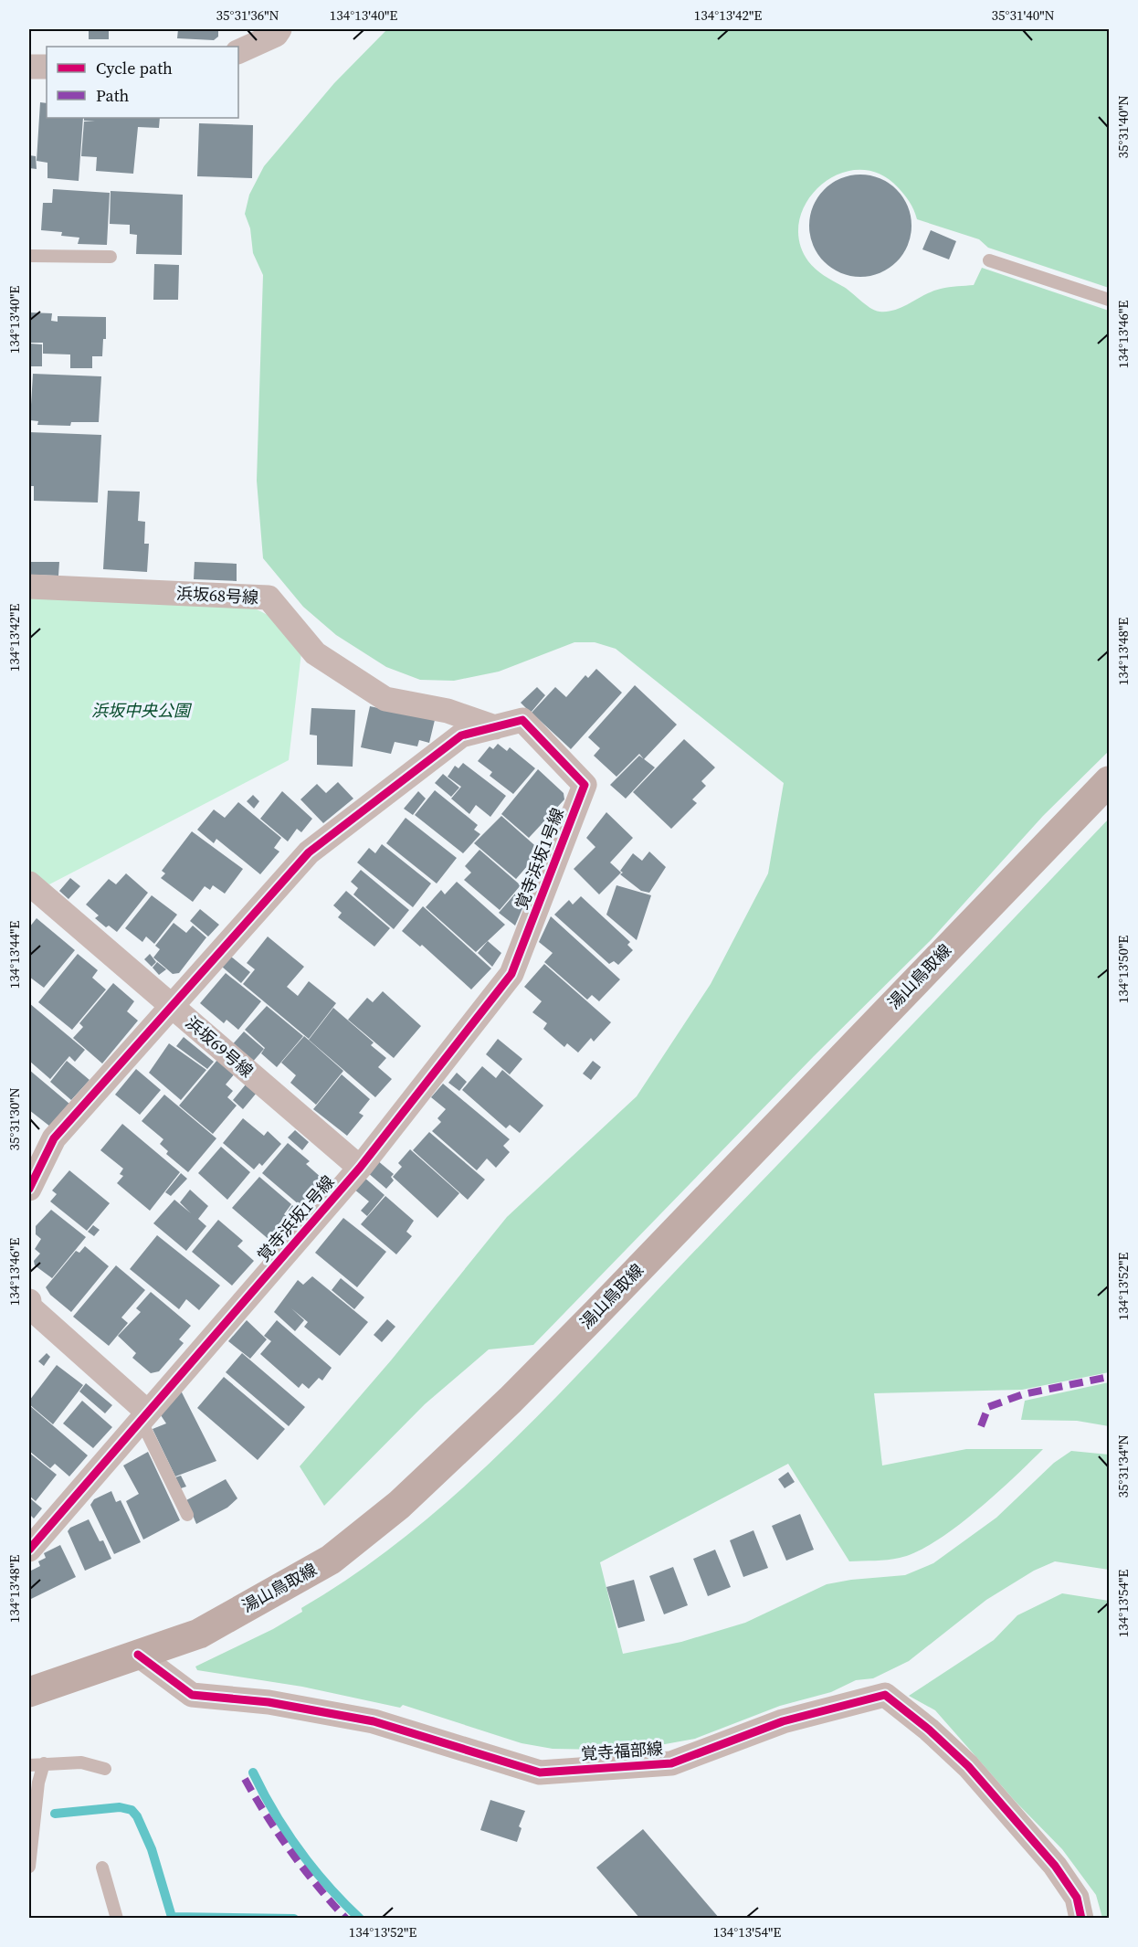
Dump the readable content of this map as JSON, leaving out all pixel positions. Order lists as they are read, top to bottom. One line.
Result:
{"streets":{"main road":["湯山鳥取線"],"street":["浜坂68号線","覚寺浜坂1号線","浜坂69号線","覚寺福部線"]},"crossings":[["浜坂68号線","覚寺浜坂1号線"],["覚寺浜坂1号線","浜坂69号線"],["湯山鳥取線","覚寺福部線"]],"parks":["浜坂中央公園"],"legend":["Cycle path","Path"],"coordinates":["35°31'36\"N","134°13'40\"E","134°13'42\"E","35°31'40\"N","134°13'46\"E","134°13'48\"E","134°13'44\"E","134°13'50\"E","35°31'30\"N","134°13'52\"E","35°31'34\"N","134°13'54\"E"]}
